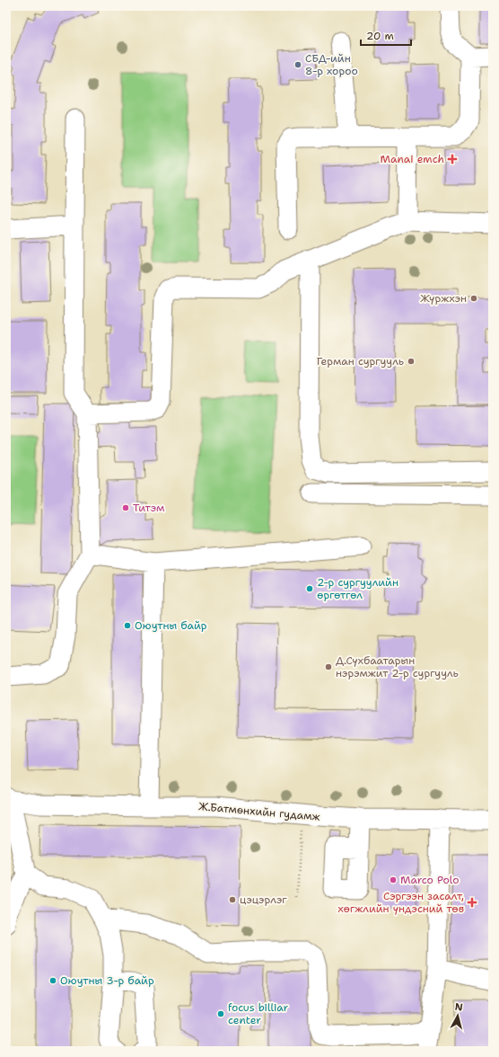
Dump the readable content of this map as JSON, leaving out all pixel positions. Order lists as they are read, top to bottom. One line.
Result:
{"streets":{"street":["Ж.Батмөнхийн гудамж"]},"places":{"other":["СБД-ийн 8-р хороо","Жүржхэн","Герман сургууль","Титэм","2-р сургуулийн өргөтгөл","Оюутны байр","Д.Сүхбаатарын нэрэмжит 2-р сургууль","Marco Polo","цэцэрлэг","Оюутны 3-р байр","focus billiar center"],"health":["Manai emch","Сэргээн засалт, хөгжлийн үндэсний төв"]},"scale_bar":"20 m","north":"top"}
